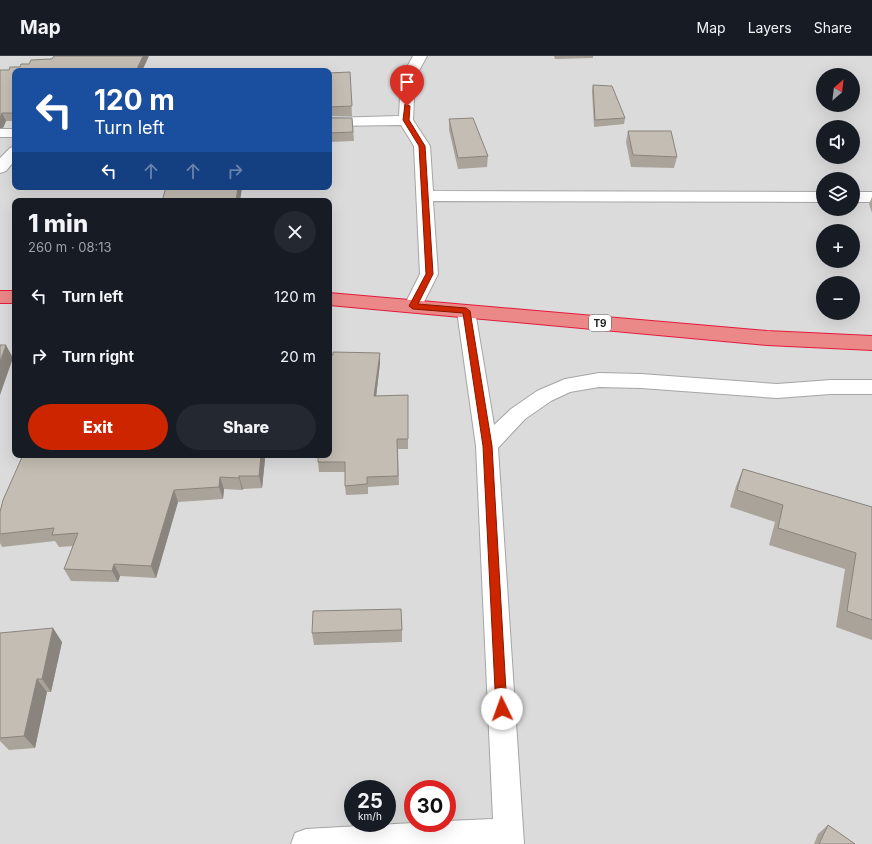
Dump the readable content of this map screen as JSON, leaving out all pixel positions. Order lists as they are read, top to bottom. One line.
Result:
{"streets":{"highway":["T9"]},"north":"top right","page":{"header":"Map","nav":["Map","Layers","Share"],"map_buttons":["+","−"],"turn":["120 m","Turn left"],"heading":["1 min","260 m · 08:13"],"list":[{"name":"Turn left","value":"120 m"},{"name":"Turn right","value":"20 m"}],"buttons":["Exit","Share"],"speed":"25 km/h","limit":"30"}}
